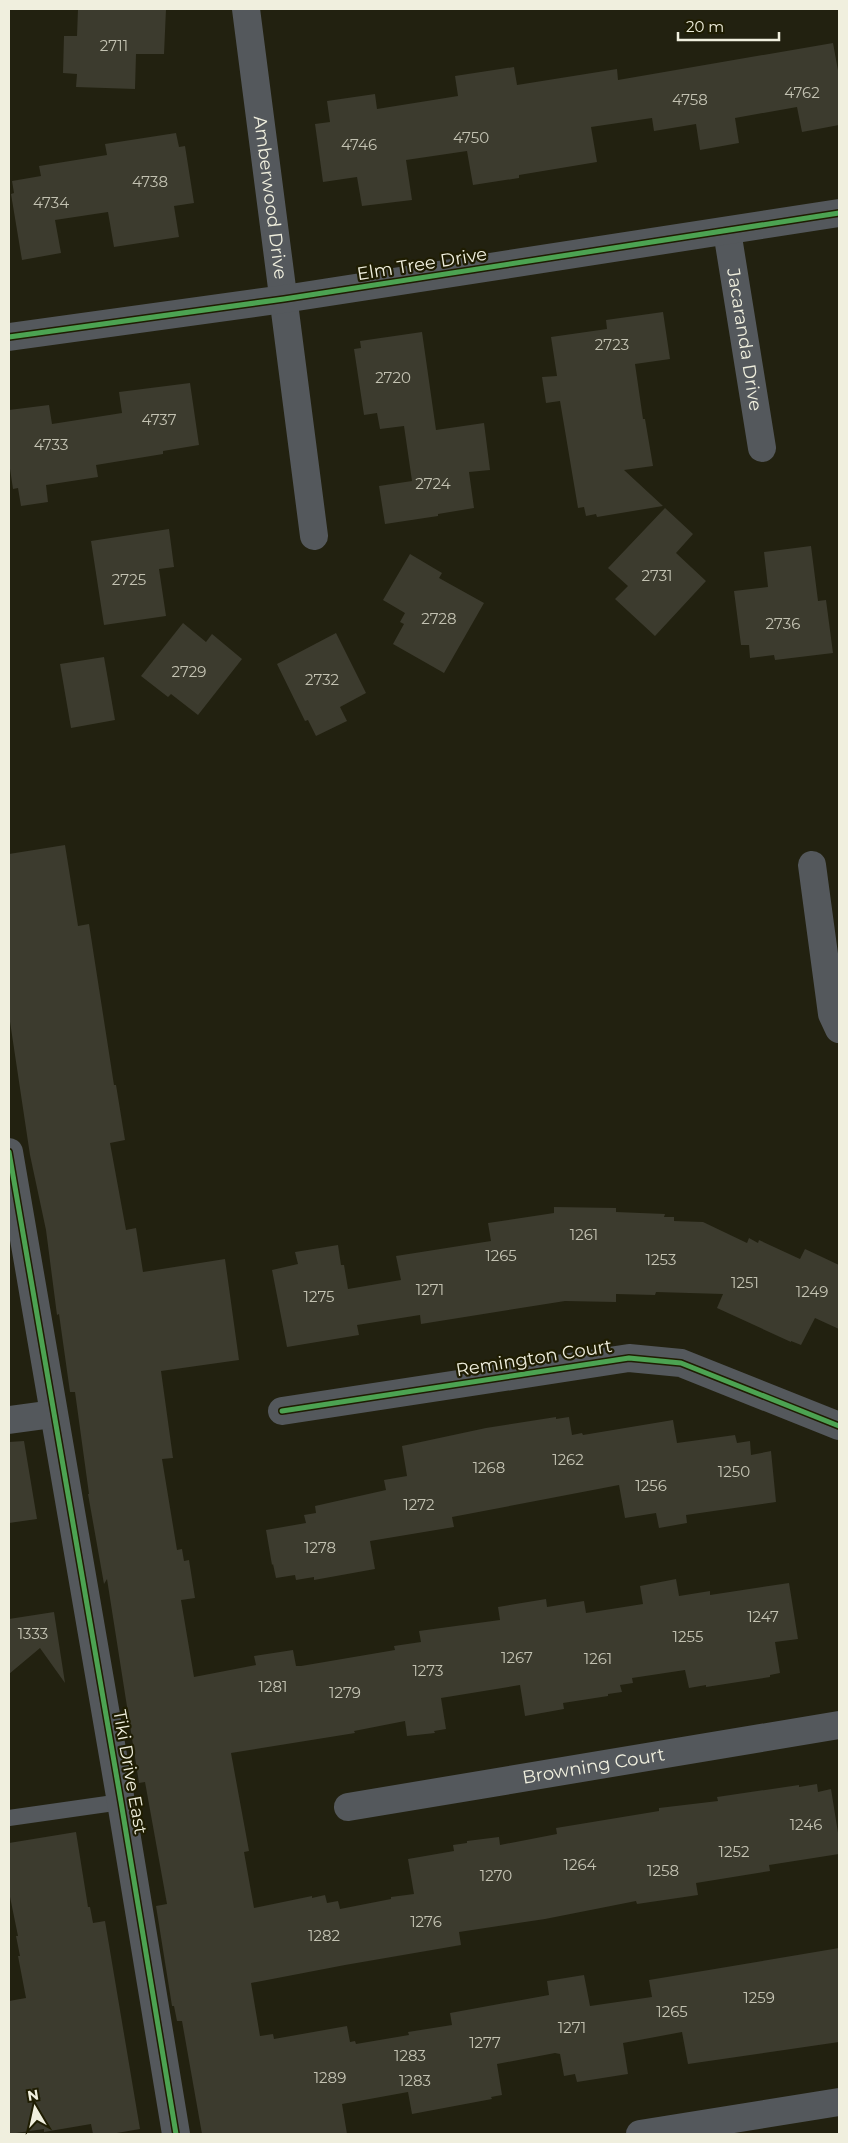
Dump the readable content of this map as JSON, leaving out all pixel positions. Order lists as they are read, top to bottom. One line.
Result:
{"streets":{"street":["Amberwood Drive","Elm Tree Drive","Jacaranda Drive","Remington Court","Browning Court","Tiki Drive East"]},"crossings":[["Amberwood Drive","Elm Tree Drive"],["Elm Tree Drive","Jacaranda Drive"]],"house_numbers":["2711","4762","4758","4750","4746","4738","4734","2723","2720","4737","4733","2724","2731","2725","2728","2736","2729","2732","1261","1265","1253","1251","1271","1249","1275","1262","1268","1250","1256","1272","1278","1247","1333","1255","1267","1261","1273","1281","1279","1246","1252","1264","1258","1270","1276","1282","1259","1265","1271","1277","1283","1289","1283"],"scale_bar":"20 m","north":"top"}
